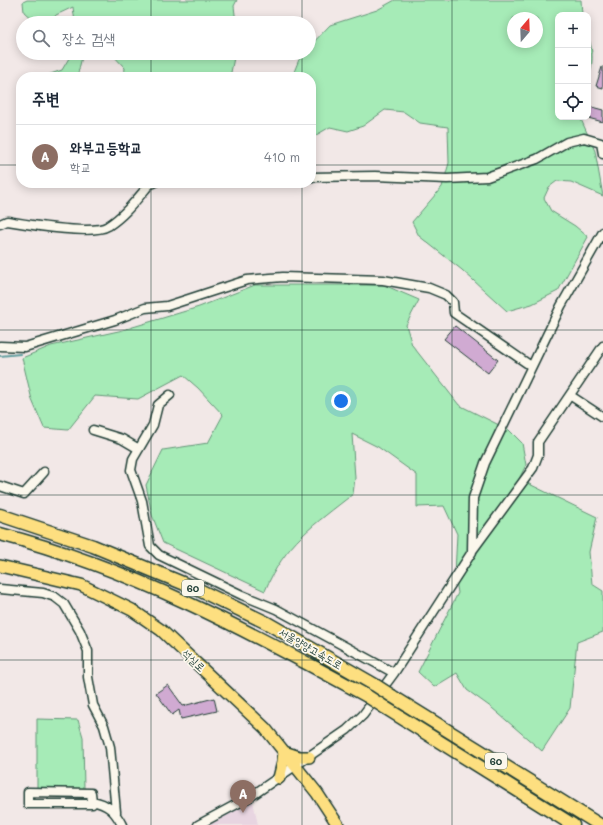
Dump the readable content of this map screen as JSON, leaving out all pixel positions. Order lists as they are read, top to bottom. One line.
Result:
{"streets":{"highway":["60","서울양양고속도로"],"main road":["석실로"]},"north":"top","page":{"map_buttons":["+","−"],"search":"장소 검색","heading":"주변","list":[{"mark":"A","name":"와부고등학교","note":"학교","value":"410 m"}],"pins":"A"}}
